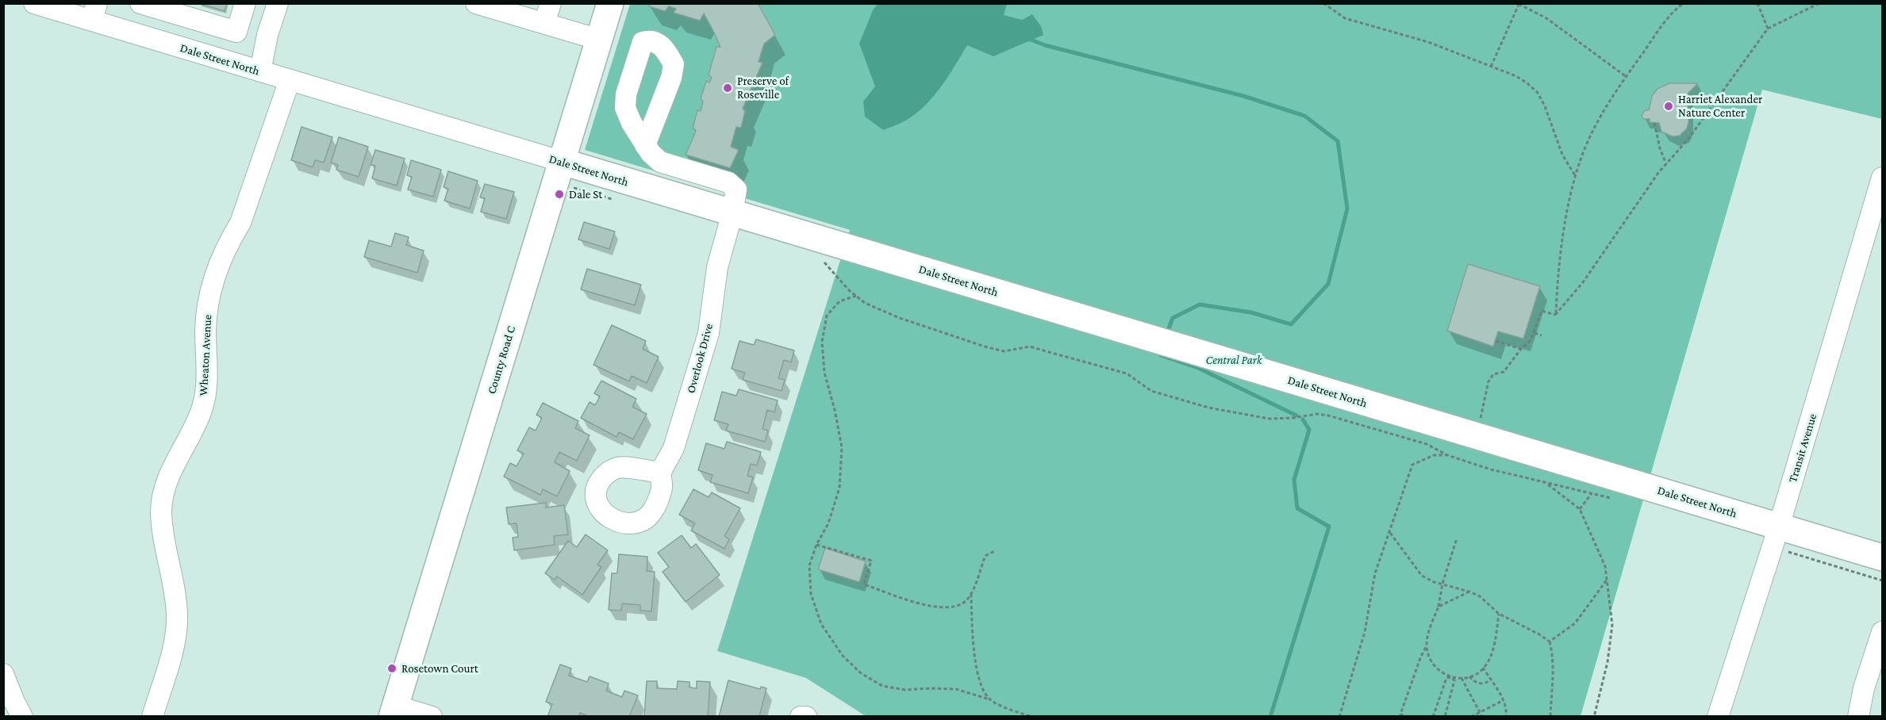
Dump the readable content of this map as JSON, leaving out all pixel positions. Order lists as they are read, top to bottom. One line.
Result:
{"streets":{"main road":["Dale Street North","County Road C"],"street":["Wheaton Avenue","Overlook Drive","Transit Avenue"]},"crossings":[["Dale Street North","Wheaton Avenue"],["Dale Street North","Overlook Drive"],["Dale Street North","County Road C"],["Dale Street North","Transit Avenue"]],"parks":["Central Park"],"places":["Preserve of Roseville","Harriet Alexander Nature Center","Dale St","Rosetown Court"]}
